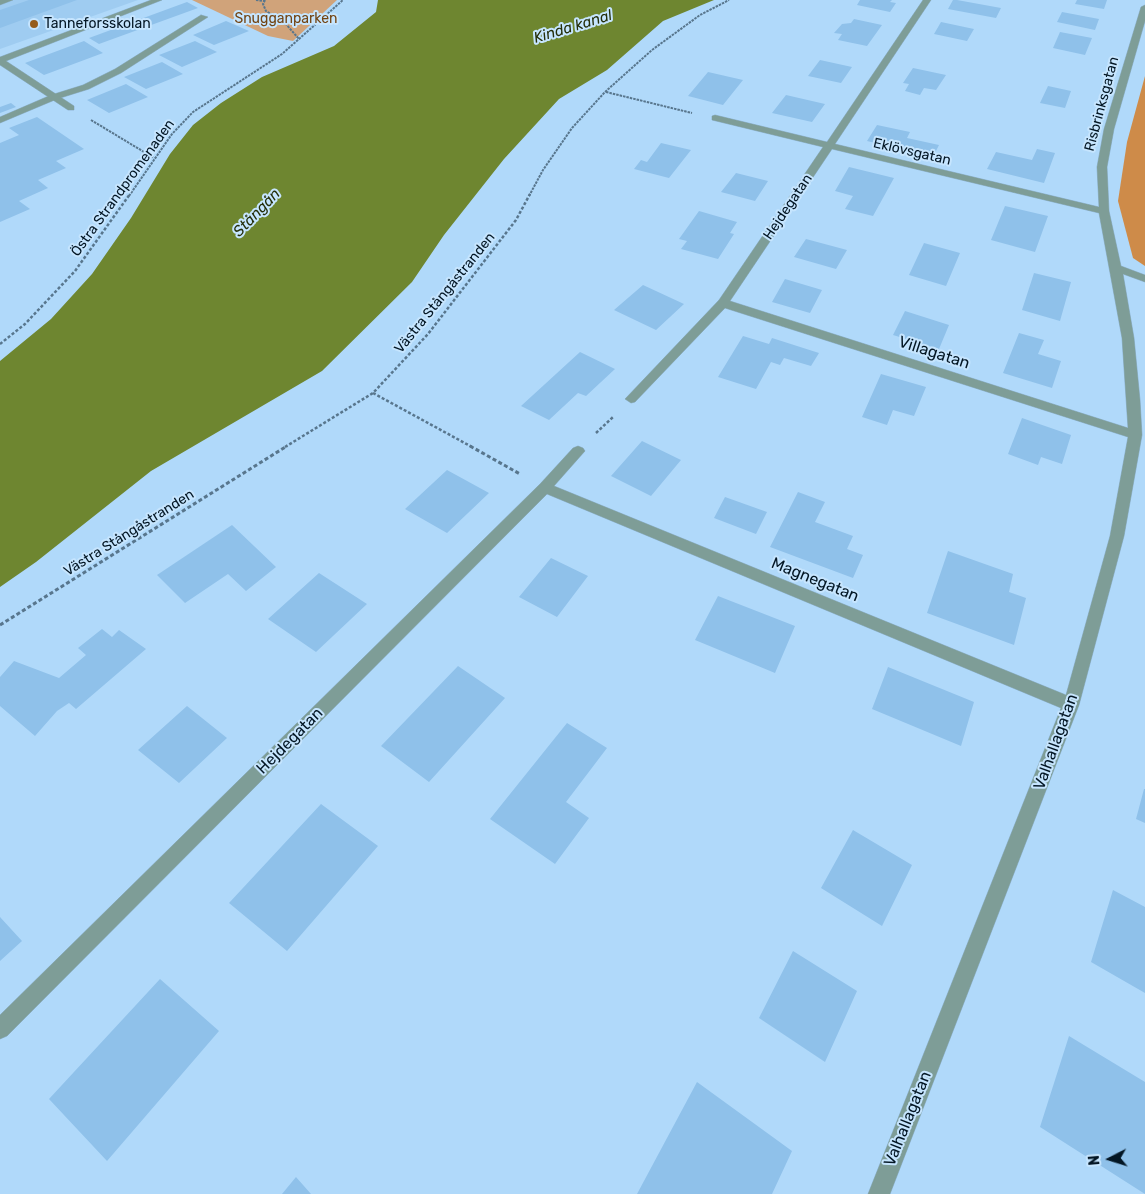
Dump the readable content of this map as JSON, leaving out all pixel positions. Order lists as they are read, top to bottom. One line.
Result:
{"streets":{"street":["Risbrinksgatan","Eklövsgatan","Hejdegatan","Villagatan","Magnegatan","Valhallagatan"],"path":["Östra Strandpromenaden","Västra Stångåstranden"]},"crossings":[["Risbrinksgatan","Eklövsgatan"],["Risbrinksgatan","Valhallagatan"],["Eklövsgatan","Hejdegatan"],["Hejdegatan","Villagatan"],["Hejdegatan","Magnegatan"],["Villagatan","Valhallagatan"],["Magnegatan","Valhallagatan"]],"water":["Kinda kanal","Stångån"],"parks":["Snugganparken"],"places":["Tanneforsskolan"],"north":"left"}
